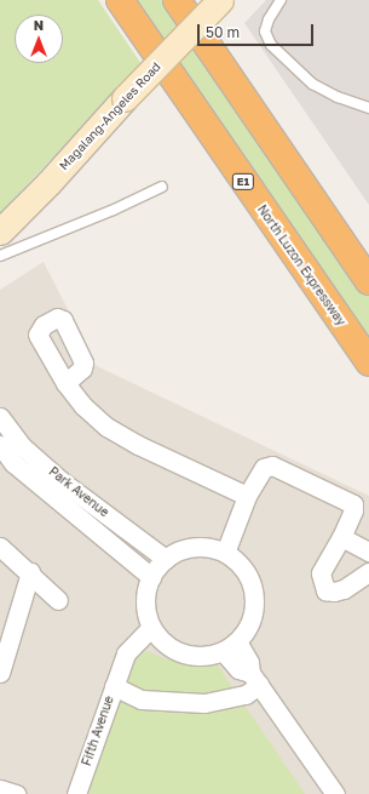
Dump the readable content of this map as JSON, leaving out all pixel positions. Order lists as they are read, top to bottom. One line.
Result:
{"streets":{"highway":["E1","North Luzon Expressway"],"main road":["Magalang-Angeles Road"],"street":["Park Avenue","Fifth Avenue"]},"crossings":[["Park Avenue","Fifth Avenue"]],"scale_bar":"50 m","north":"top"}
